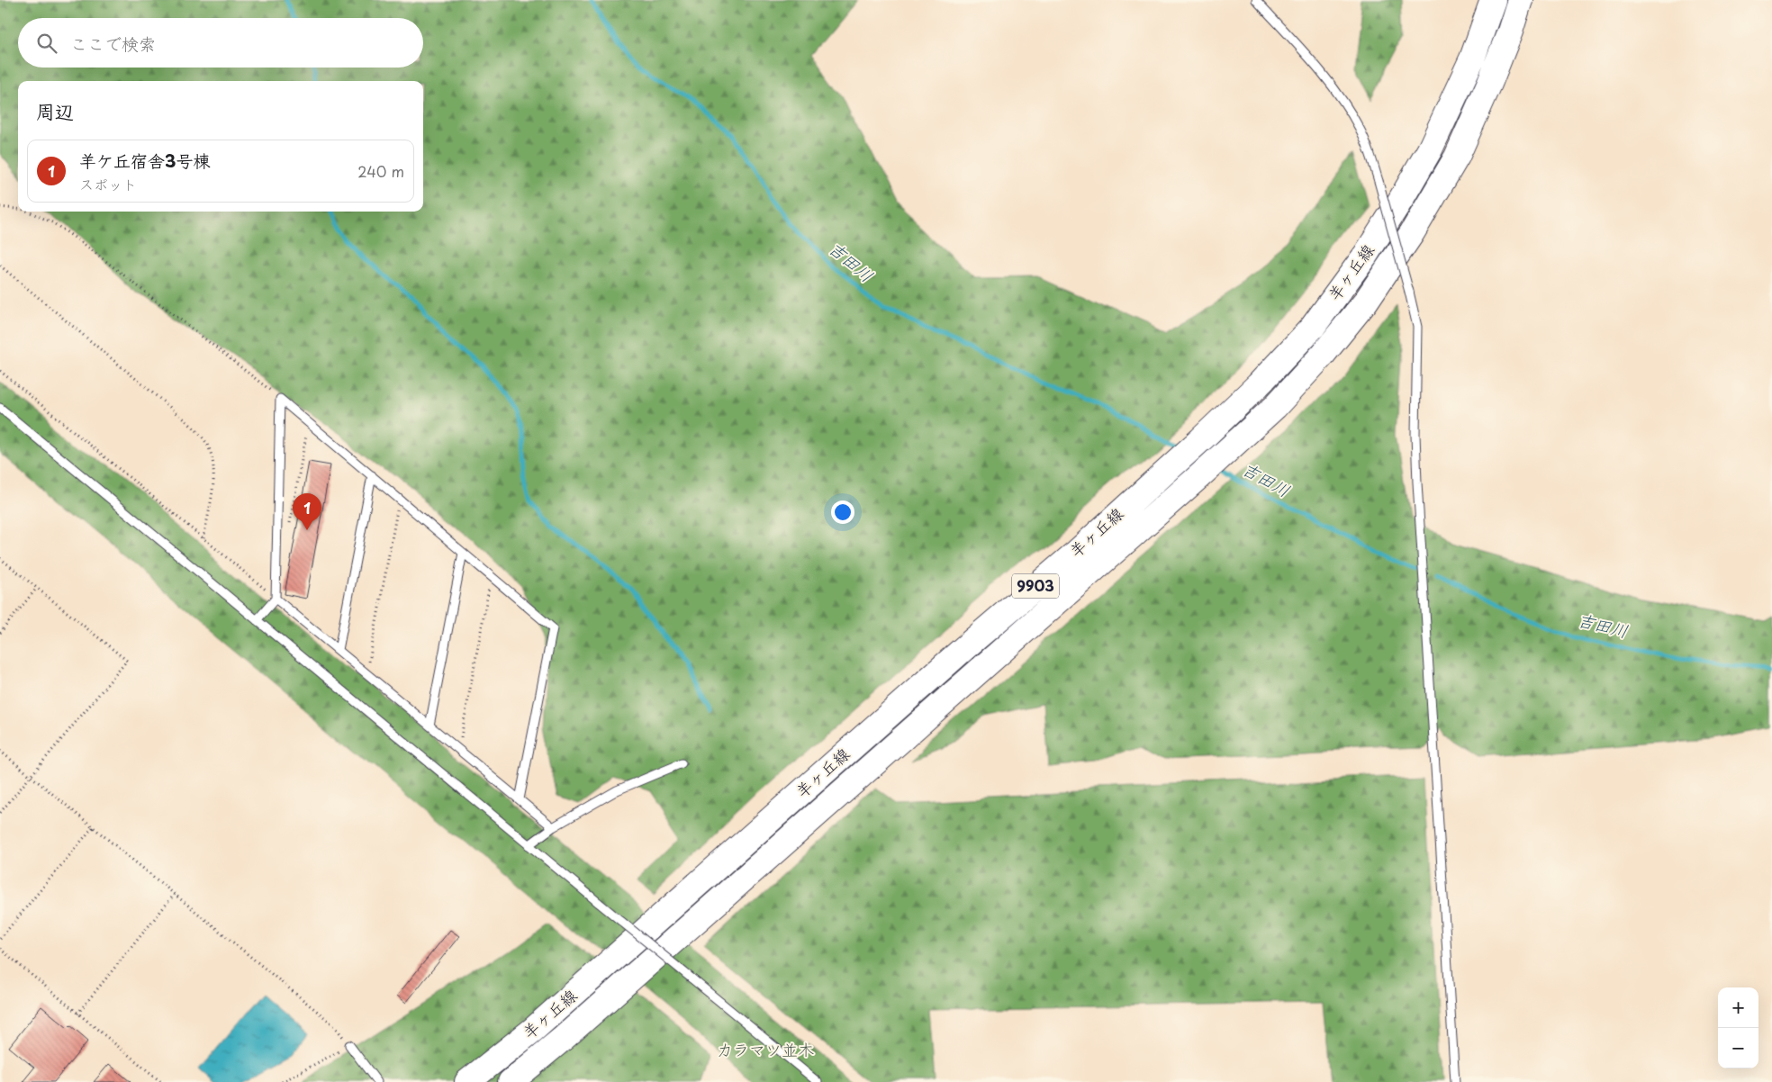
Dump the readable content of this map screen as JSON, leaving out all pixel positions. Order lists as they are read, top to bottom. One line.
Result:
{"streets":{"main road":["羊ヶ丘線","9903"]},"water":["吉田川"],"parks":["カラマツ並木"],"page":{"search":"ここで検索","heading":"周辺","list":[{"mark":"1","name":"羊ケ丘宿舎3号棟","note":"スポット","value":"240 m"}],"pins":"1","map_buttons":["+","−"]}}
